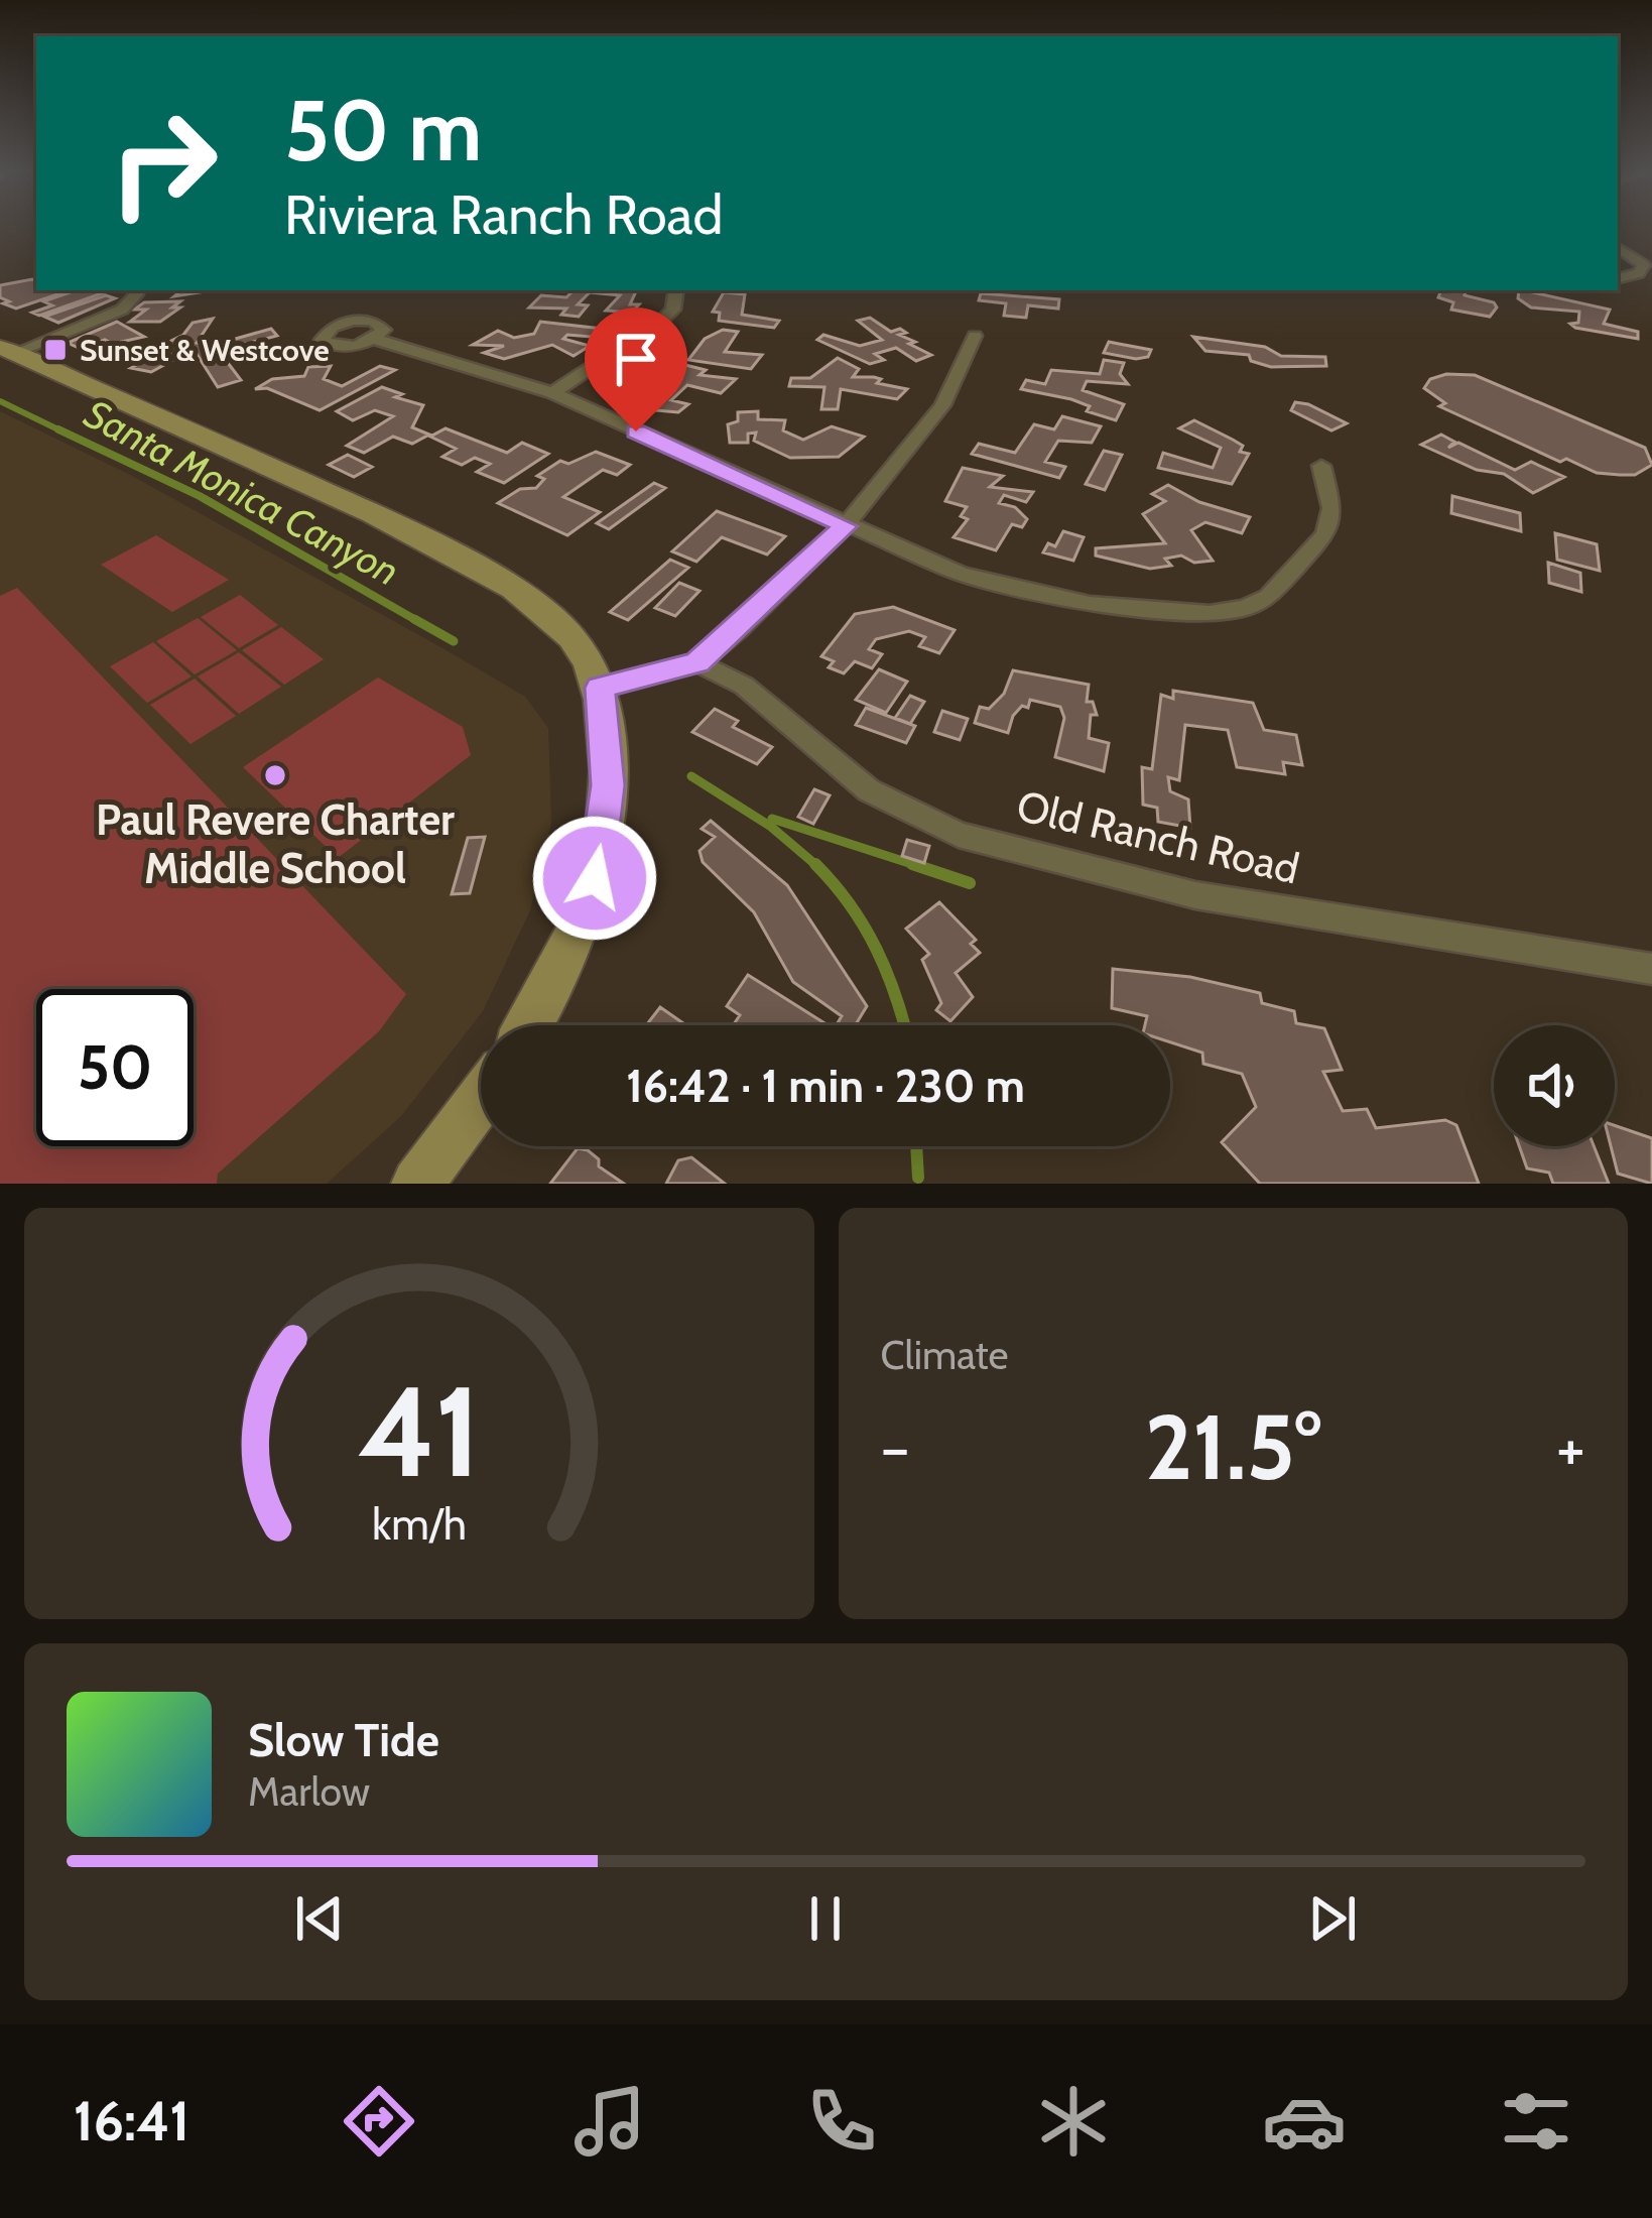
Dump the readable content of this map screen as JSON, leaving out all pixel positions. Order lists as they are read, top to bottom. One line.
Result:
{"streets":{"street":["Old Ranch Road"]},"water":["Santa Monica Canyon"],"places":{"transit":["Sunset & Westcove"],"other":["Paul Revere Charter Middle School"]},"page":{"turn":["50 m","Riviera Ranch Road"],"limit":"50","trip":"16:42 · 1 min · 230 m","tile":"Climate","heat":["−","21.5°","+"],"song":["Slow Tide","Marlow"],"tabs":"16:41","gauge":["41","km/h"]}}
